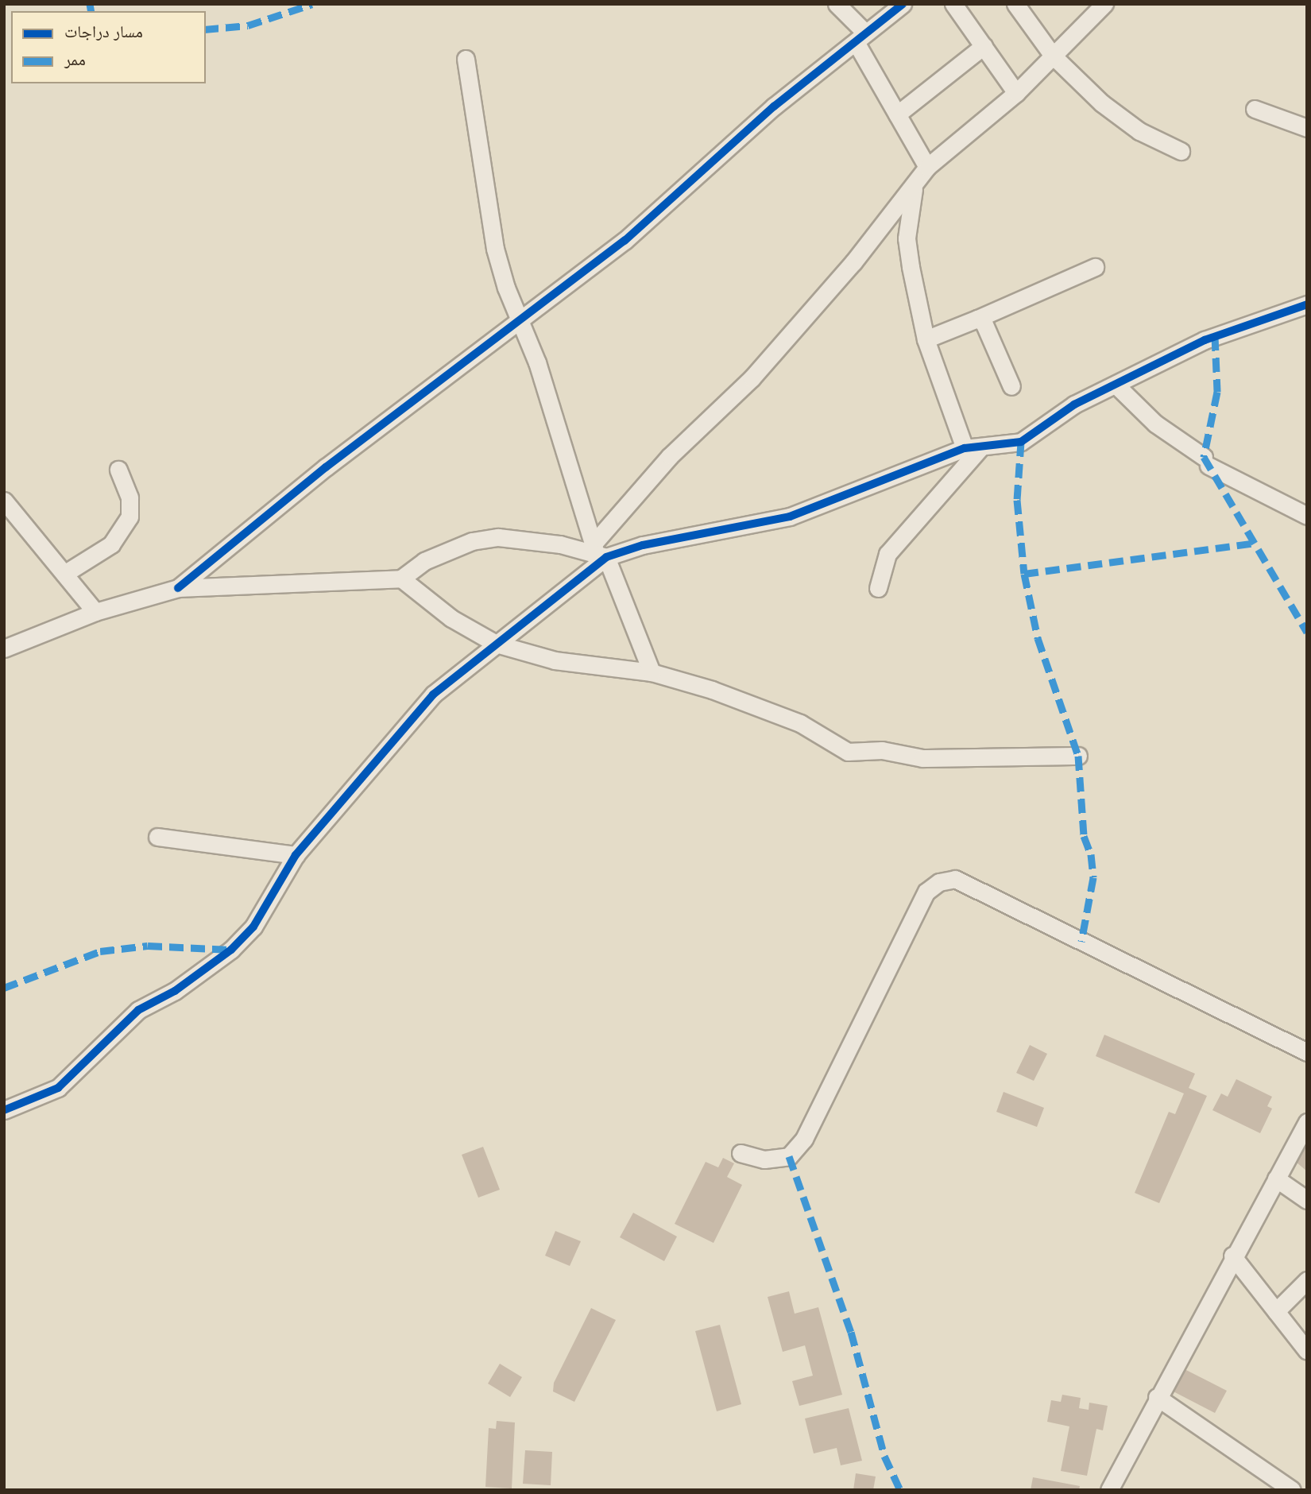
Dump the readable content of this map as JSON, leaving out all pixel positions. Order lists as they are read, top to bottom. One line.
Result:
{"legend":["مسار دراجات","ممر"]}
